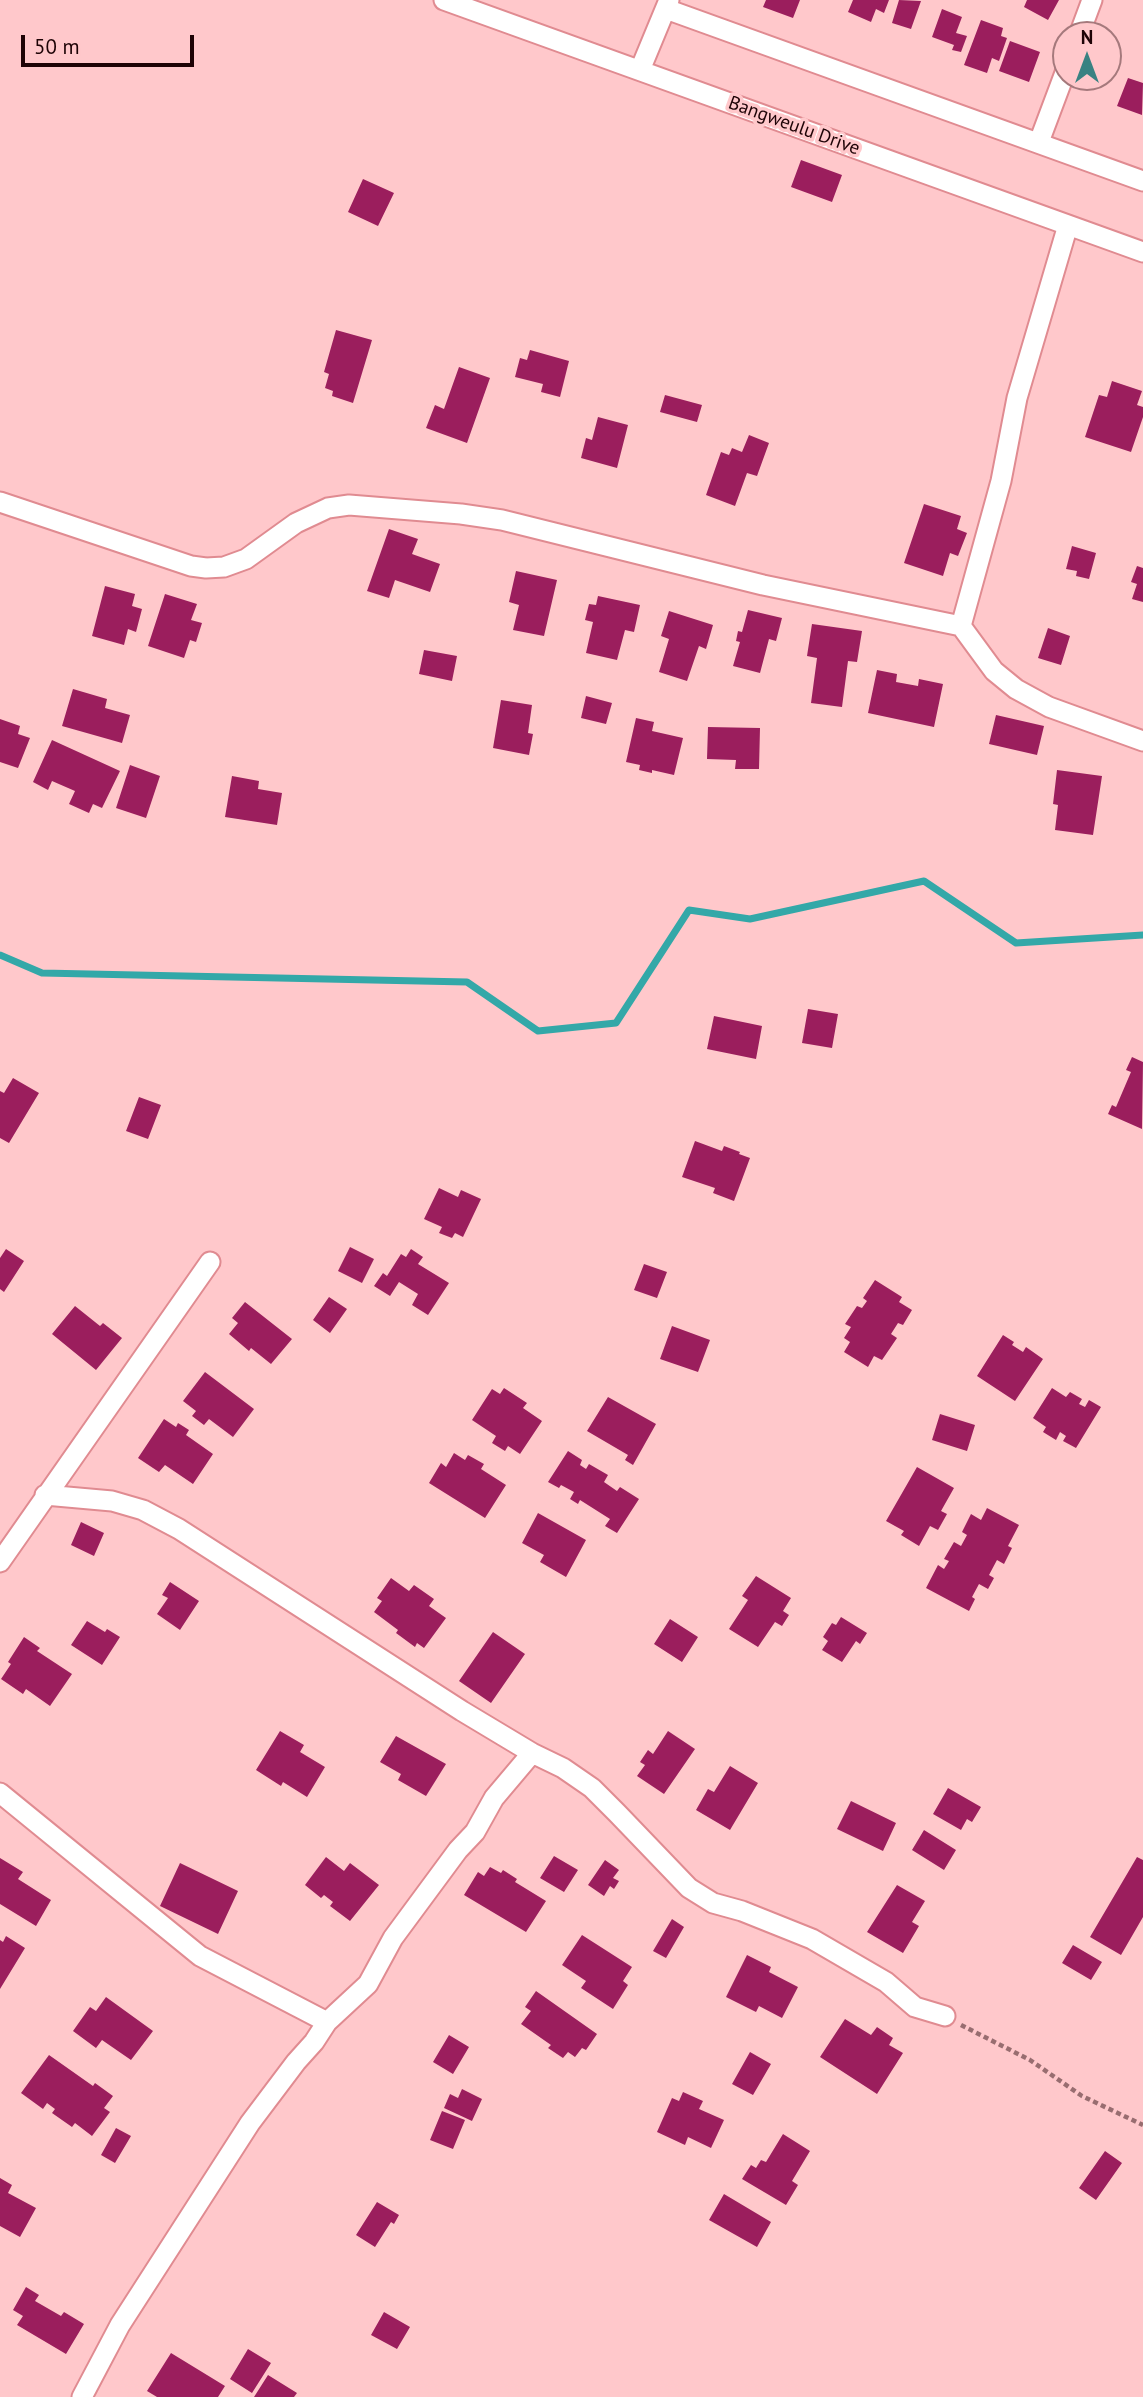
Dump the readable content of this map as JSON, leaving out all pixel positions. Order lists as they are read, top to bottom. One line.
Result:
{"streets":{"street":["Bangweulu Drive"]},"scale_bar":"50 m","north":"top"}
